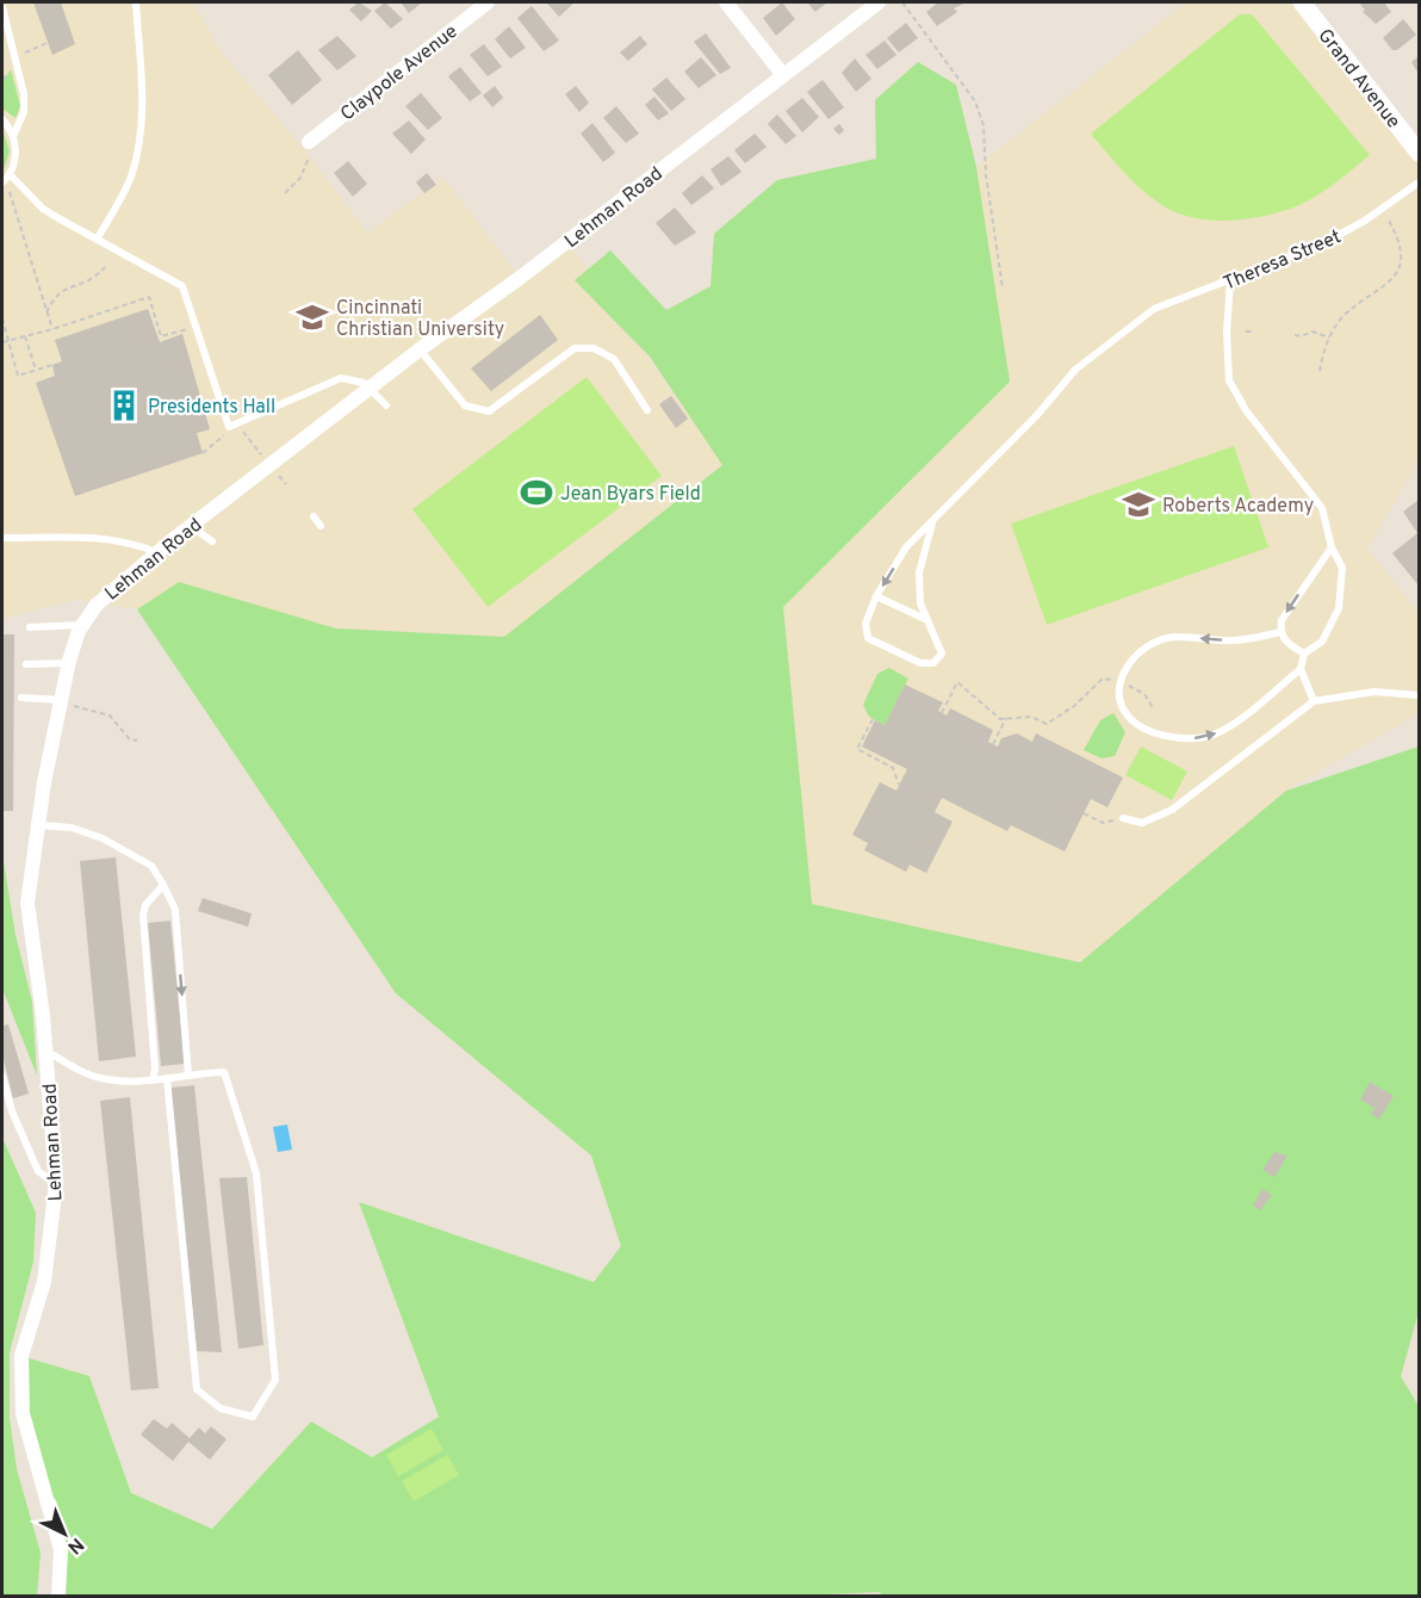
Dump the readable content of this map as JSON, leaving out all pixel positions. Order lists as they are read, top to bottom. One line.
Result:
{"streets":{"street":["Claypole Avenue","Grand Avenue","Lehman Road"],"lane":["Theresa Street"]},"places":{"school or university":["Cincinnati Christian University","Roberts Academy"],"building":["Presidents Hall"],"sports":["Jean Byars Field"]},"north":"bottom right"}
